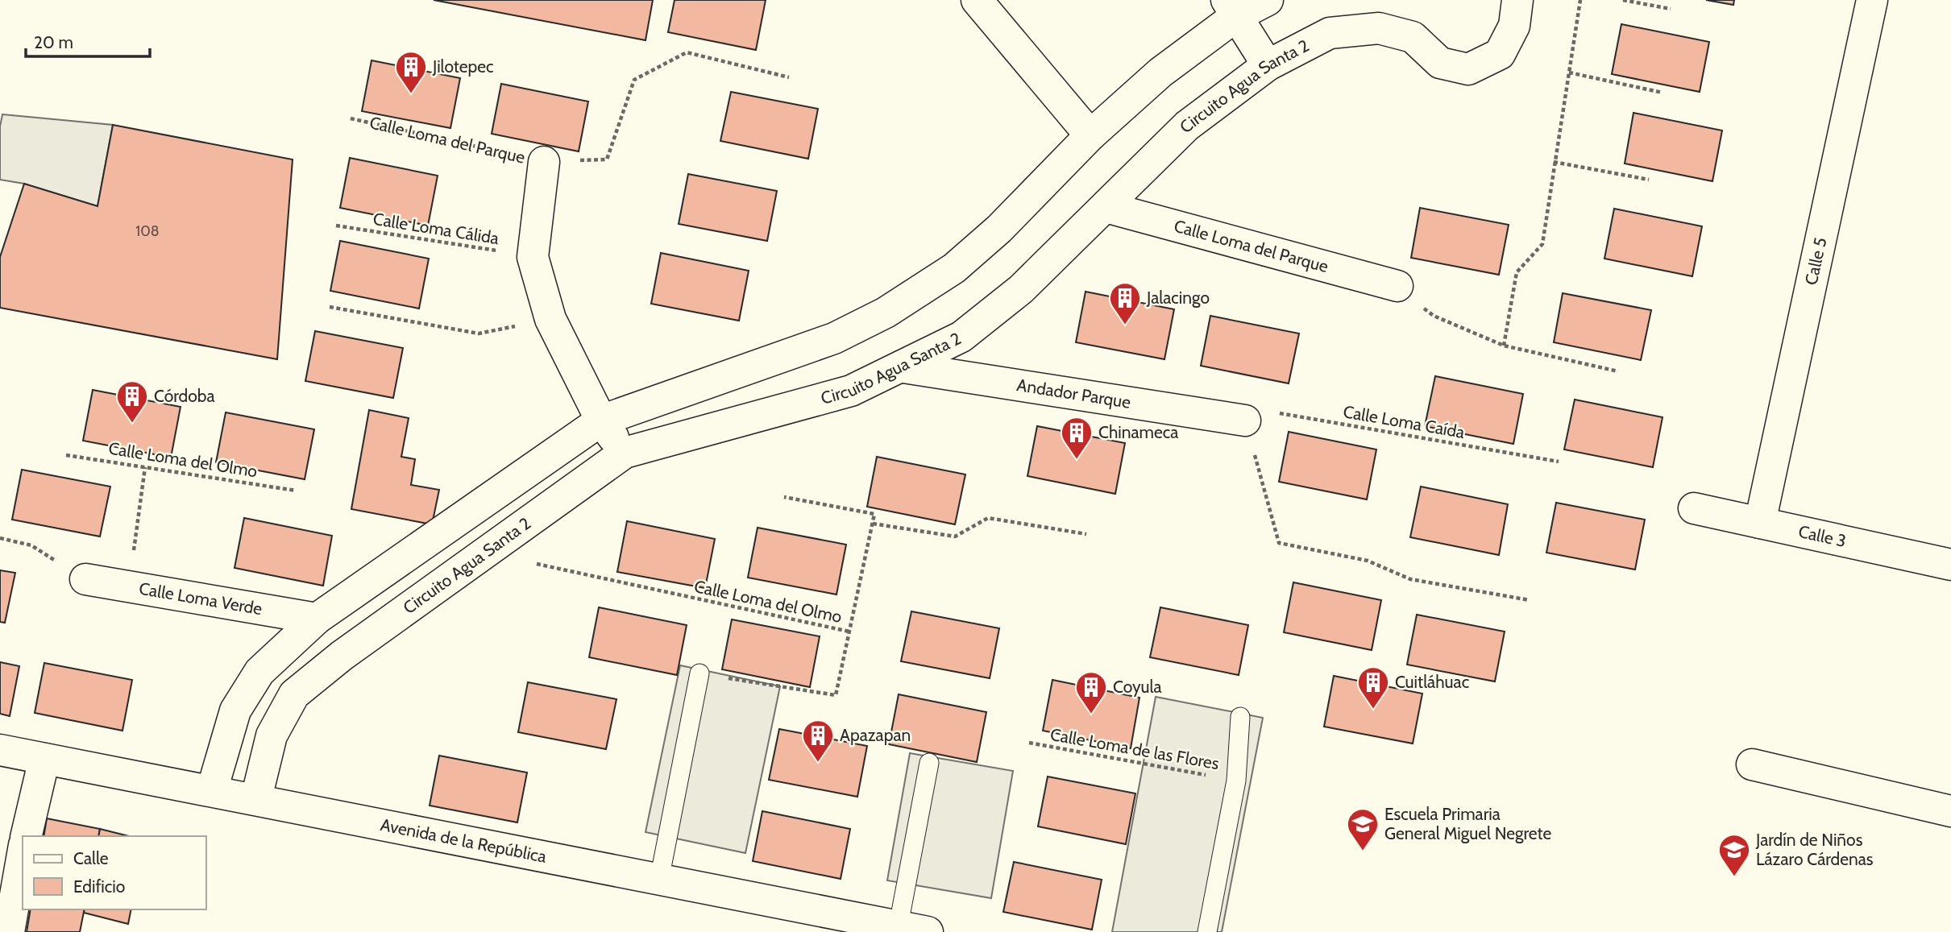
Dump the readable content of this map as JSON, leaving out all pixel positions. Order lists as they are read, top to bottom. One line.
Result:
{"streets":{"street":["Circuito Agua Santa 2","Calle Loma del Parque","Calle 5","Andador Parque","Calle 3","Calle Loma Verde","Avenida de la República"],"path":["Calle Loma Cálida","Calle Loma Caída","Calle Loma del Olmo","Calle Loma de las Flores"]},"crossings":[["Circuito Agua Santa 2","Calle Loma del Parque"],["Circuito Agua Santa 2","Andador Parque"],["Circuito Agua Santa 2","Calle Loma del Olmo"],["Circuito Agua Santa 2","Avenida de la República"],["Calle 5","Calle 3"],["Andador Parque","Calle Loma Caída"]],"places":{"building":["Jilotepec","Jalacingo","Córdoba","Chinameca","Cuitláhuac","Coyula","Apazapan"],"school or university":["Escuela Primaria General Miguel Negrete","Jardín de Niños Lázaro Cárdenas"]},"house_numbers":["108"],"legend":["Calle","Edificio"],"scale_bar":"20 m"}
